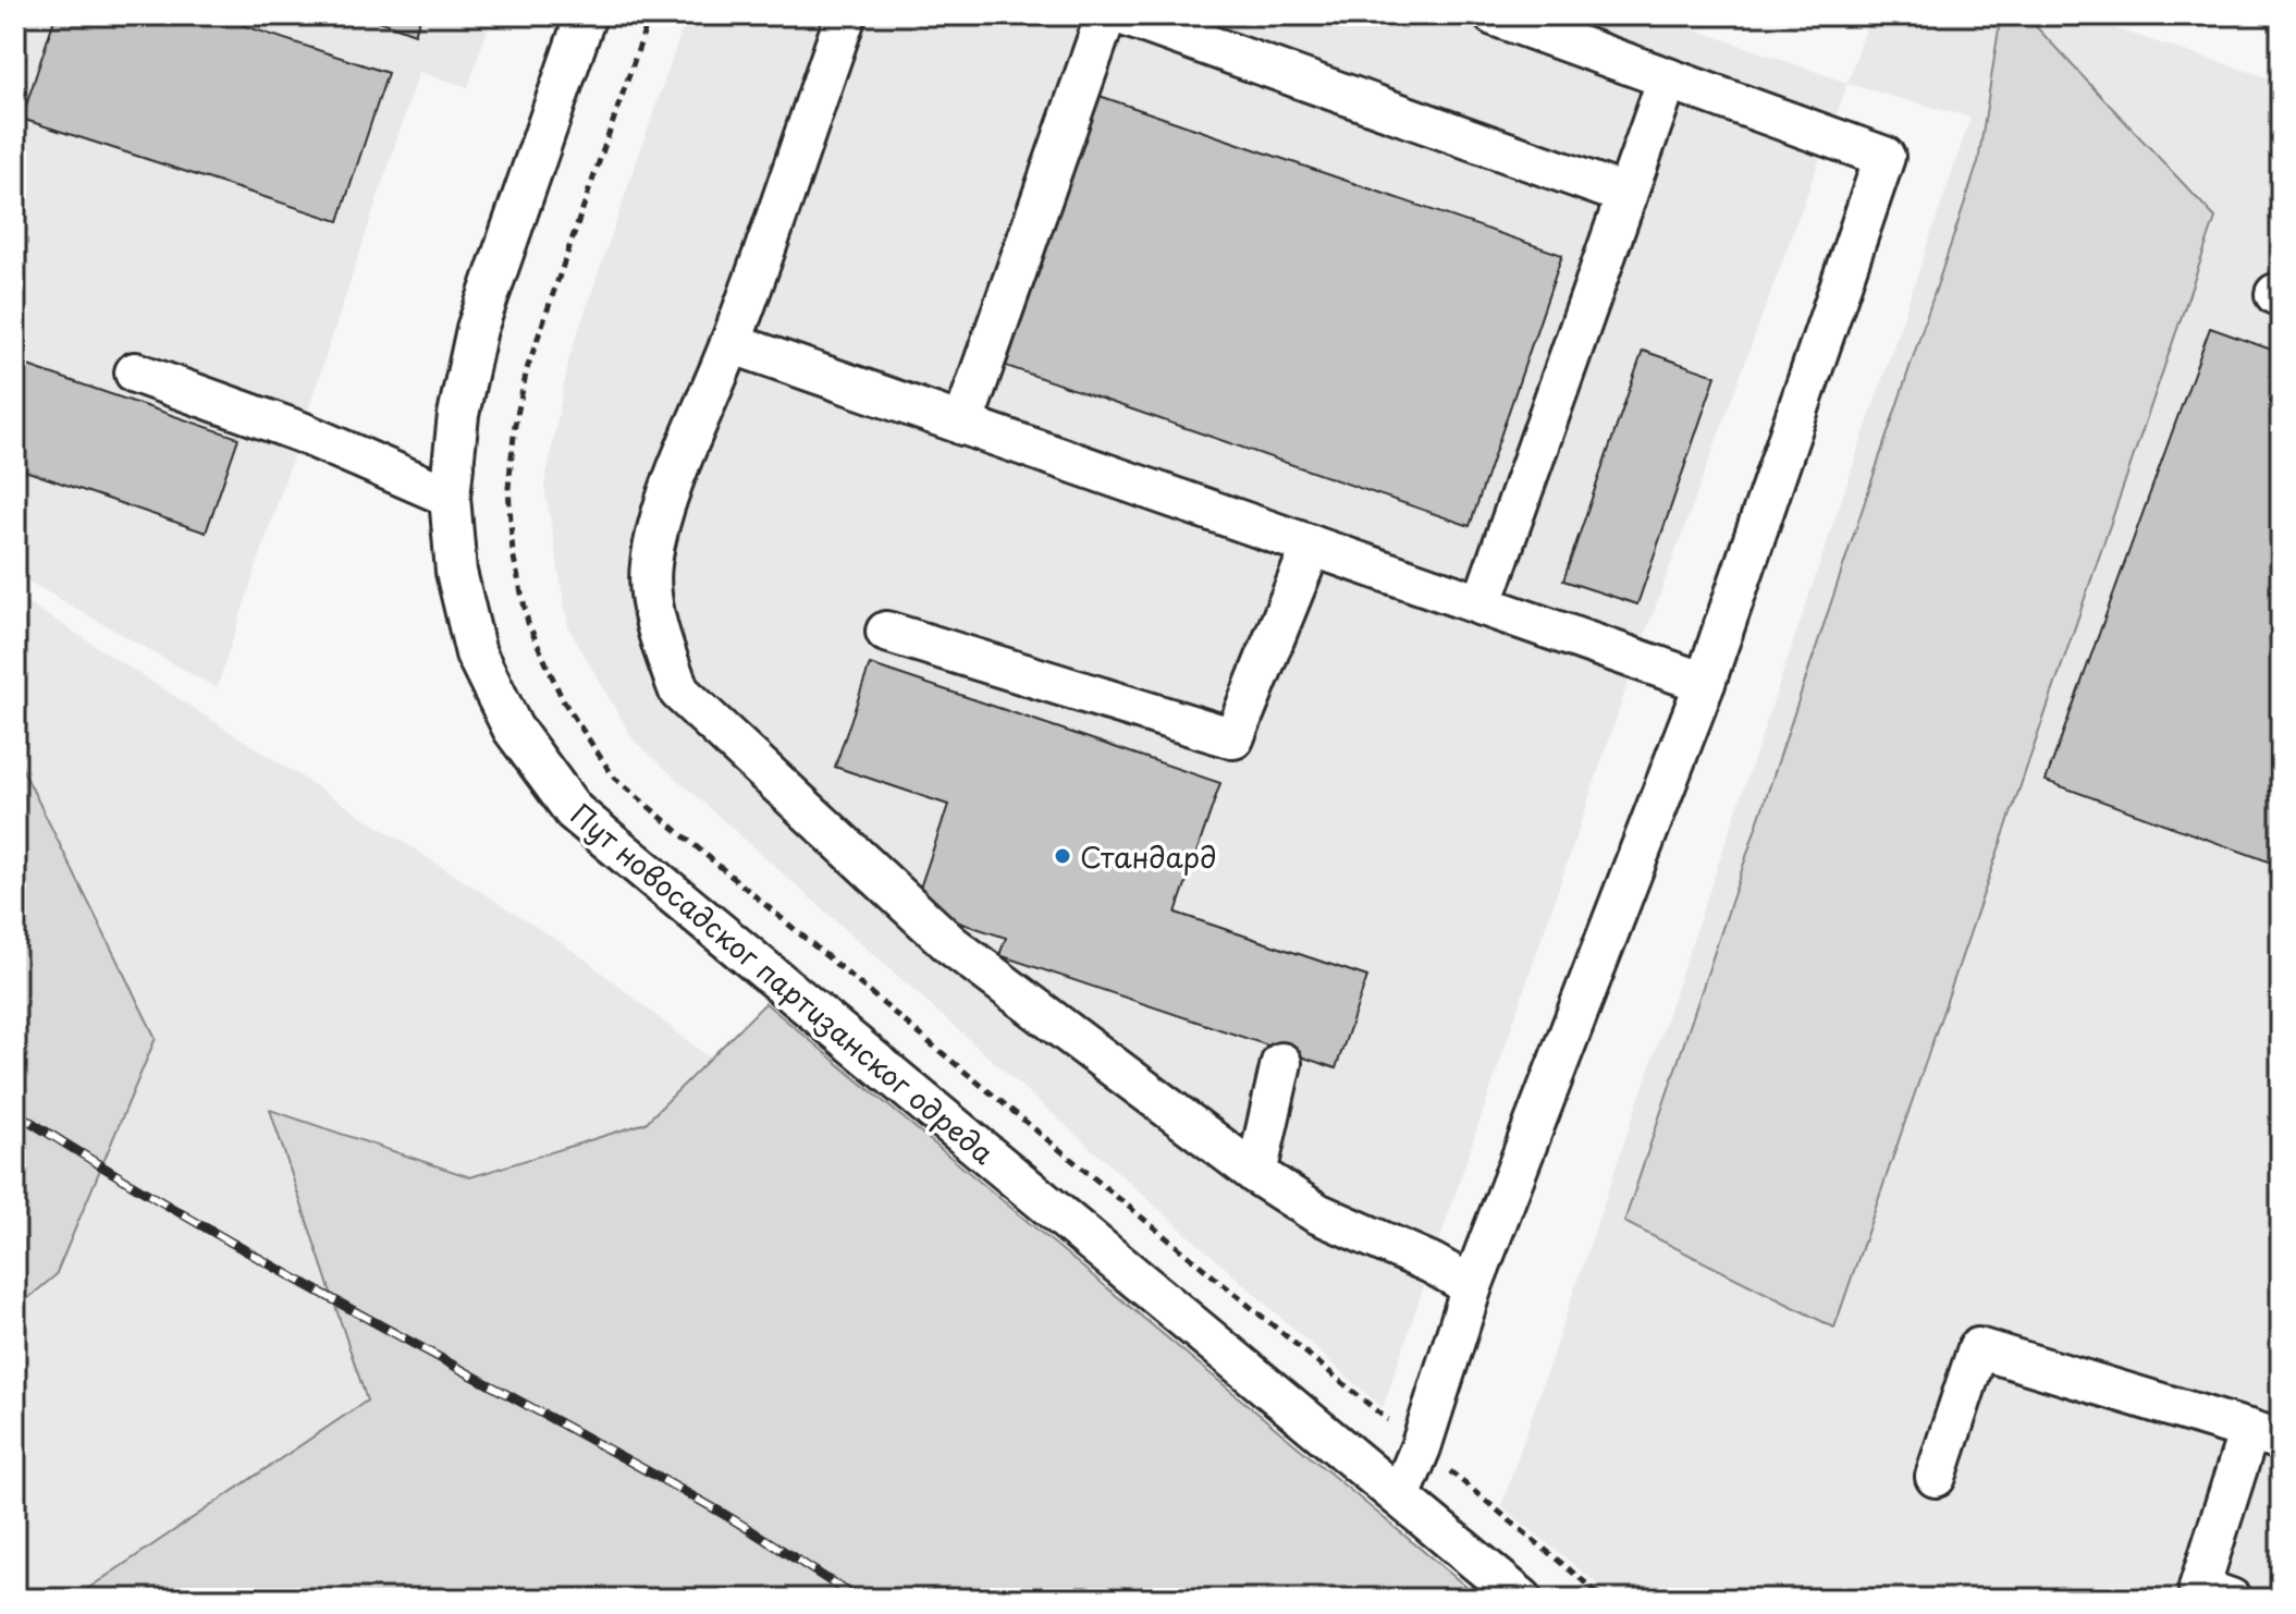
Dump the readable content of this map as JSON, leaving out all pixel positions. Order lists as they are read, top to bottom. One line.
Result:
{"streets":{"street":["Пут новосадског партизанског одреда"]},"places":["Стандард"]}
